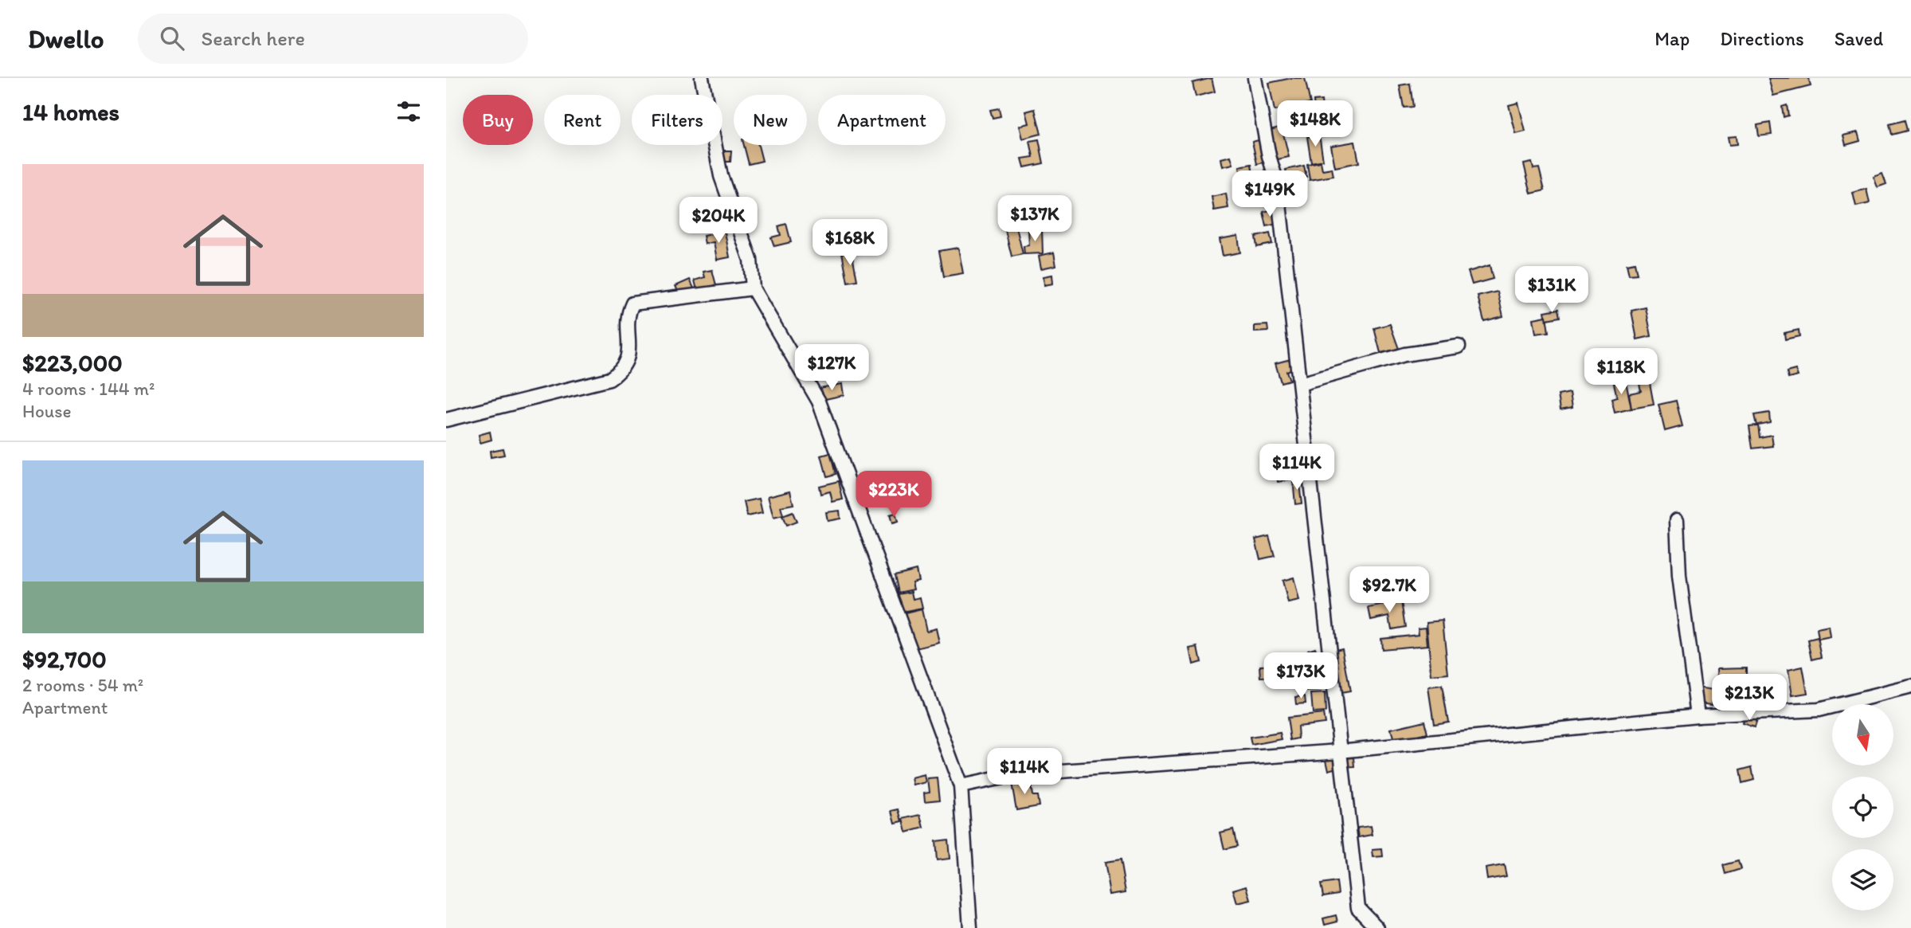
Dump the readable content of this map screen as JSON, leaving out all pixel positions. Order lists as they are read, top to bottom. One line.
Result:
{"north":"bottom","page":{"header":"Dwello","search":"Search here","nav":["Map","Directions","Saved"],"heading":"14 homes","chip":["Buy","Rent","Filters","New","Apartment"],"price":["$148K","$149K","$137K","$204K","$168K","$131K","$127K","$118K","$114K","$223K","$92.7K","$173K","$213K","$114K"],"list":[{"name":"$223,000","note":"4 rooms · 144 m² · House"},{"name":"$92,700","note":"2 rooms · 54 m² · Apartment"}]}}
